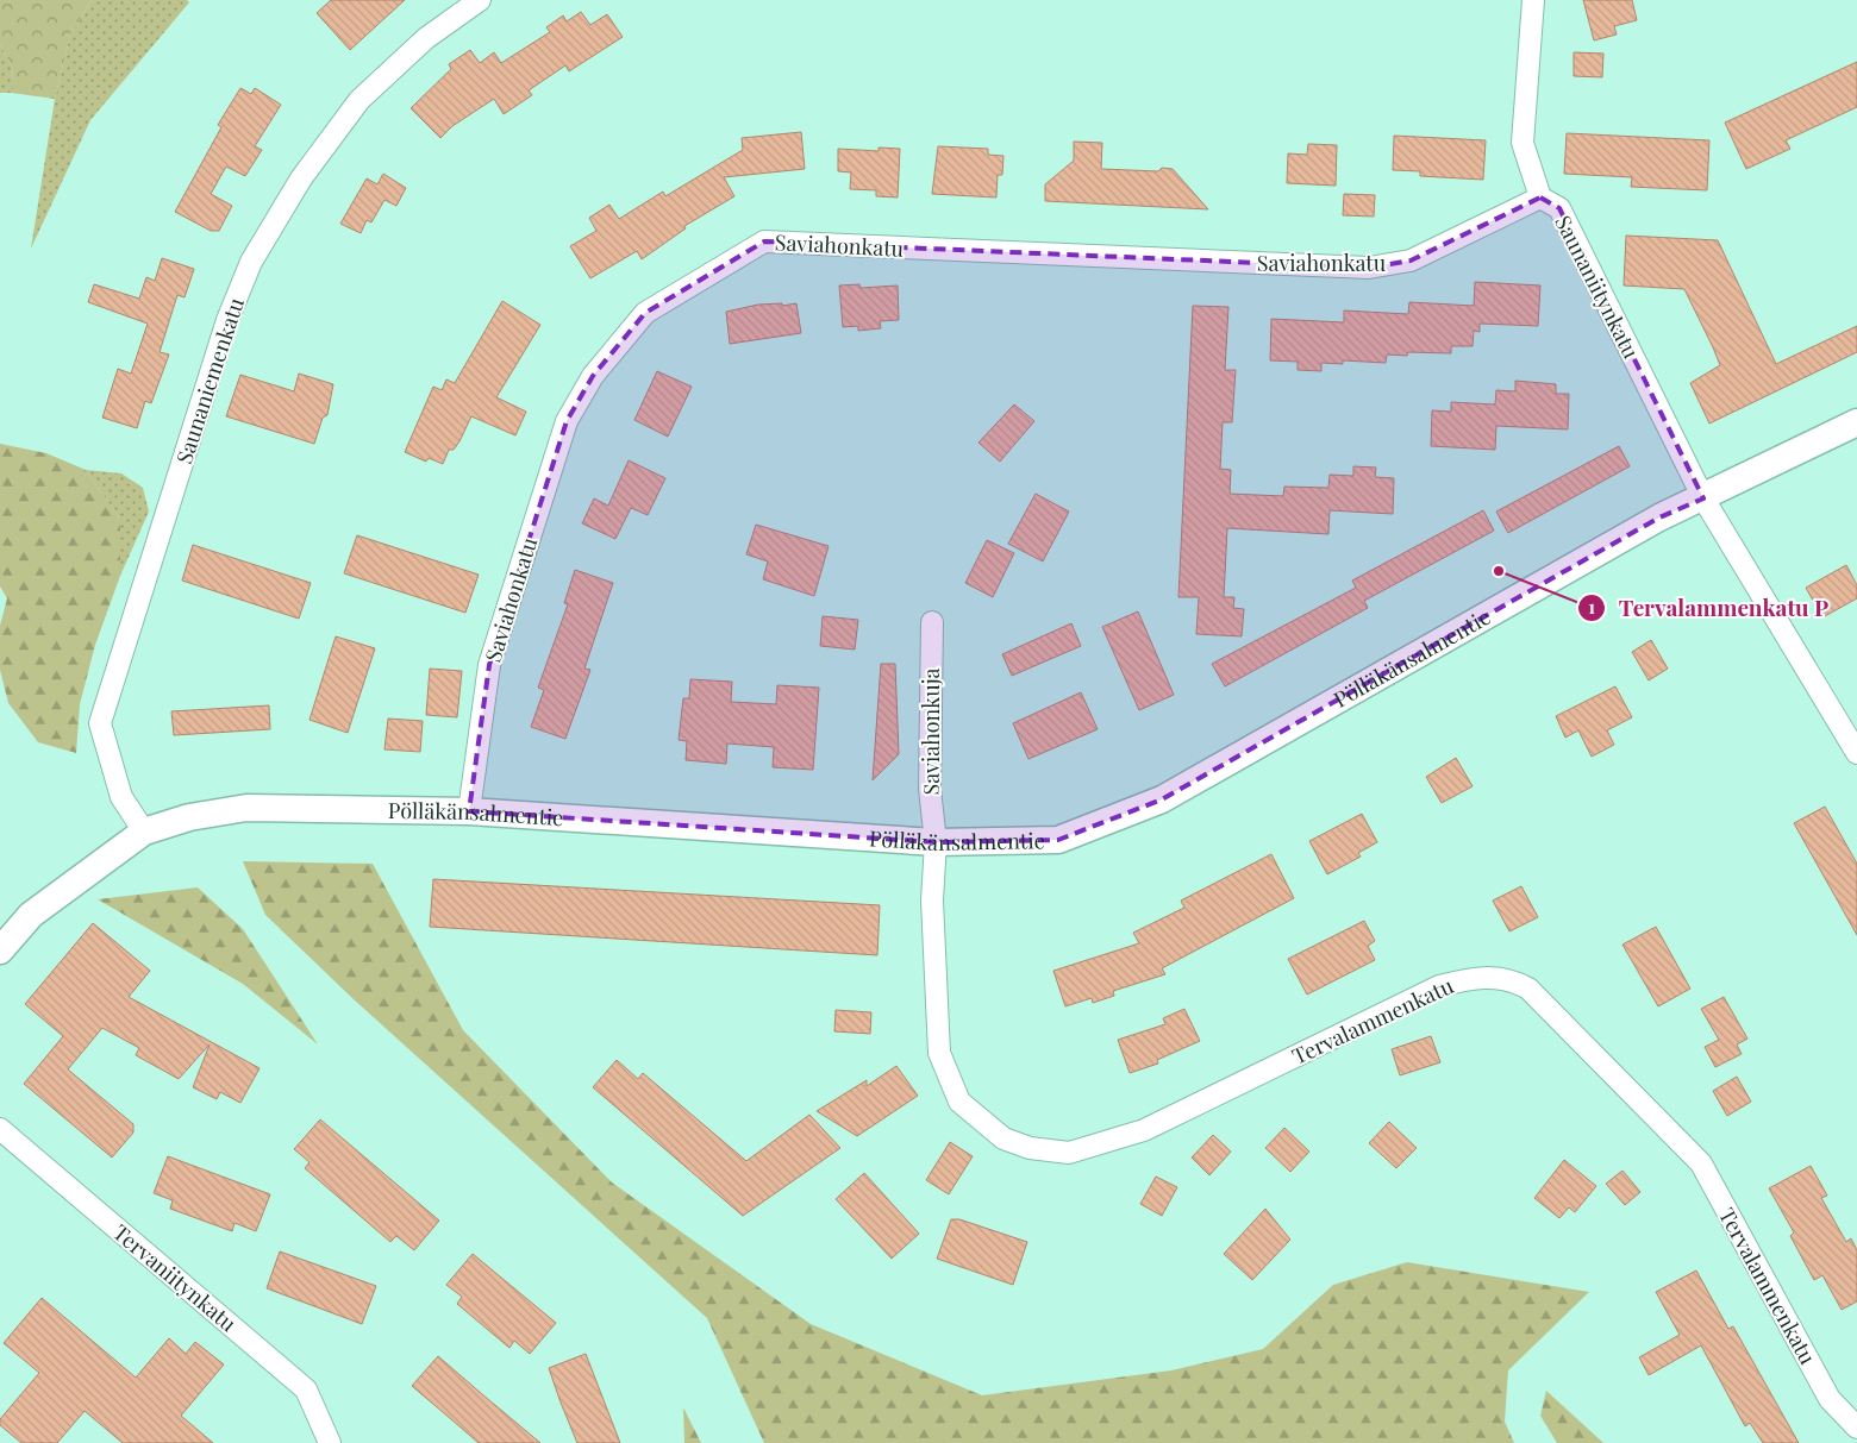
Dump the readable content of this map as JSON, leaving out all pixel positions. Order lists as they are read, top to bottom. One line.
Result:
{"streets":{"street":["Saviahonkatu","Saunaniitynkatu","Saunaniemenkatu","Pölläkänsalmentie","Saviahonkuja","Tervalammenkatu","Tervaniitynkatu"]},"crossings":[["Saviahonkatu","Saunaniitynkatu"],["Saviahonkatu","Pölläkänsalmentie"],["Saunaniitynkatu","Pölläkänsalmentie"],["Saunaniemenkatu","Pölläkänsalmentie"],["Pölläkänsalmentie","Saviahonkuja"],["Pölläkänsalmentie","Tervalammenkatu"],["Saviahonkuja","Tervalammenkatu"]],"places":["Tervalammenkatu P"]}
